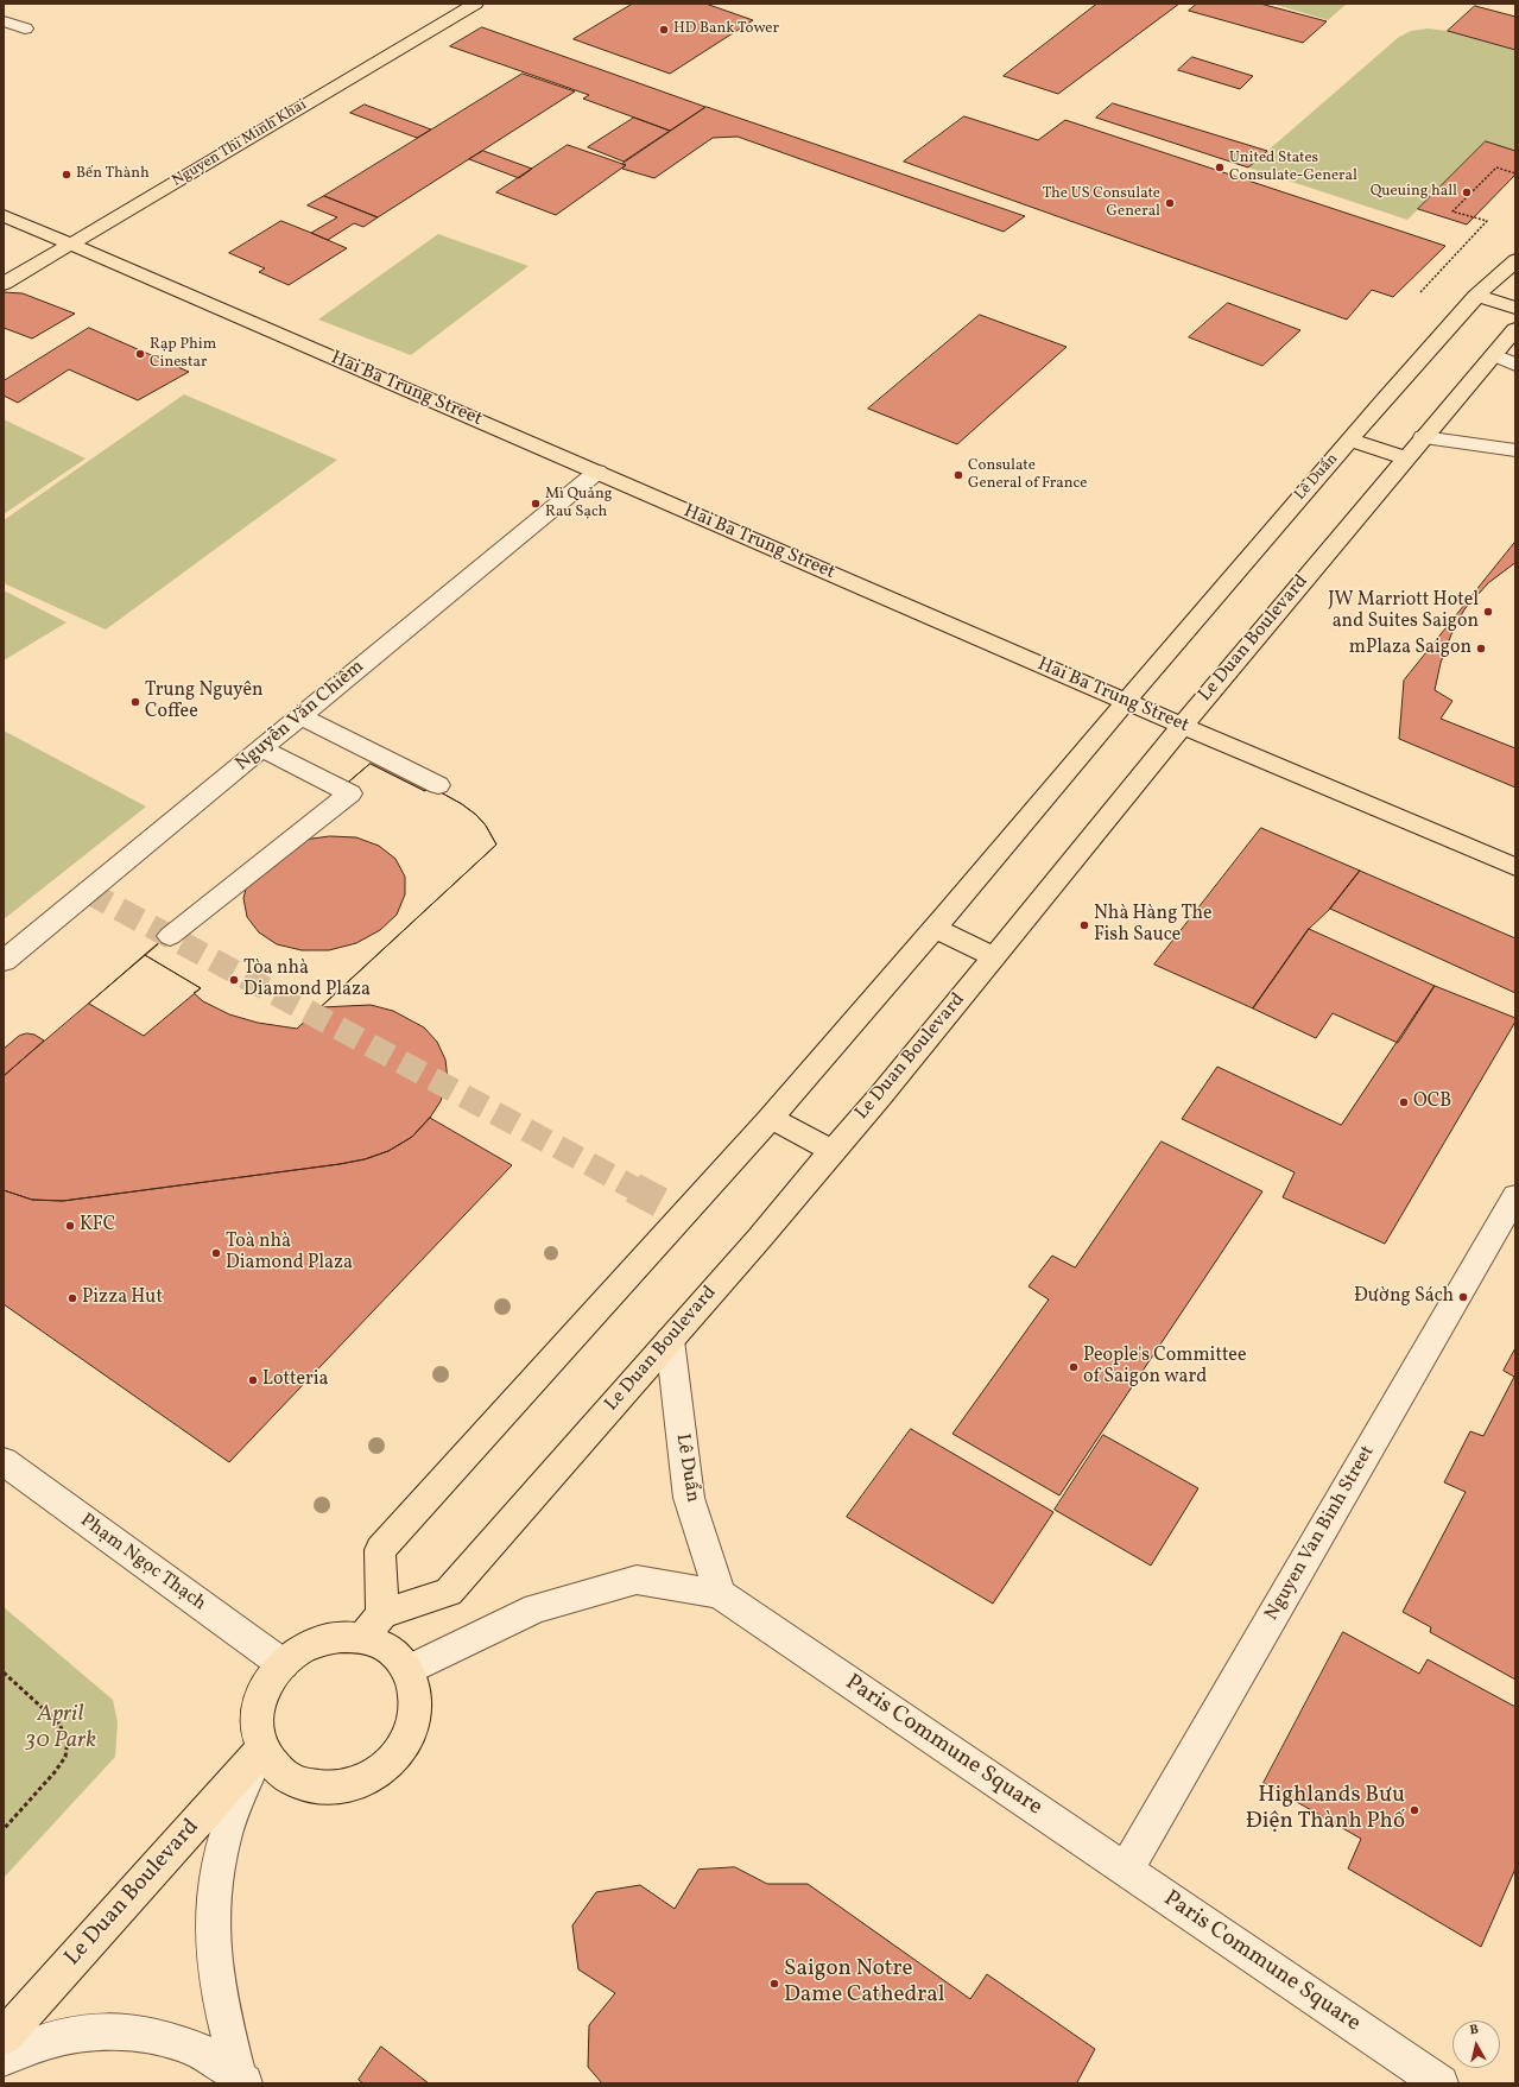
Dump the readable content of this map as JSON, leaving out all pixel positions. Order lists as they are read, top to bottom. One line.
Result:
{"streets":{"main road":["Nguyen Thi Minh Khai","Hai Ba Trung Street","Lê Duẩn","Le Duan Boulevard"],"street":["Nguyễn Văn Chiêm","Nguyen Van Binh Street","Phạm Ngọc Thạch","Paris Commune Square"]},"crossings":[["Nguyen Thi Minh Khai","Hai Ba Trung Street"],["Hai Ba Trung Street","Lê Duẩn"],["Hai Ba Trung Street","Le Duan Boulevard"],["Hai Ba Trung Street","Nguyễn Văn Chiêm"],["Lê Duẩn","Le Duan Boulevard"],["Lê Duẩn","Paris Commune Square"],["Le Duan Boulevard","Phạm Ngọc Thạch"],["Le Duan Boulevard","Paris Commune Square"],["Nguyen Van Binh Street","Paris Commune Square"],["Phạm Ngọc Thạch","Paris Commune Square"]],"parks":["April 30 Park"],"places":["HD Bank Tower","United States Consulate-General","Bến Thành","Queuing hall","The US Consulate General","Rạp Phim Cinestar","Consulate General of France","Mì Quảng Rau Sạch","JW Marriott Hotel and Suites Saigon","mPlaza Saigon","Trung Nguyên Coffee","Nhà Hàng The Fish Sauce","Tòa nhà Diamond Plaza","OCB","KFC","Toà nhà Diamond Plaza","Đường Sách","Pizza Hut","People's Committee of Saigon ward","Lotteria","Highlands Bưu Điện Thành Phố","Saigon Notre Dame Cathedral"],"north":"top"}
